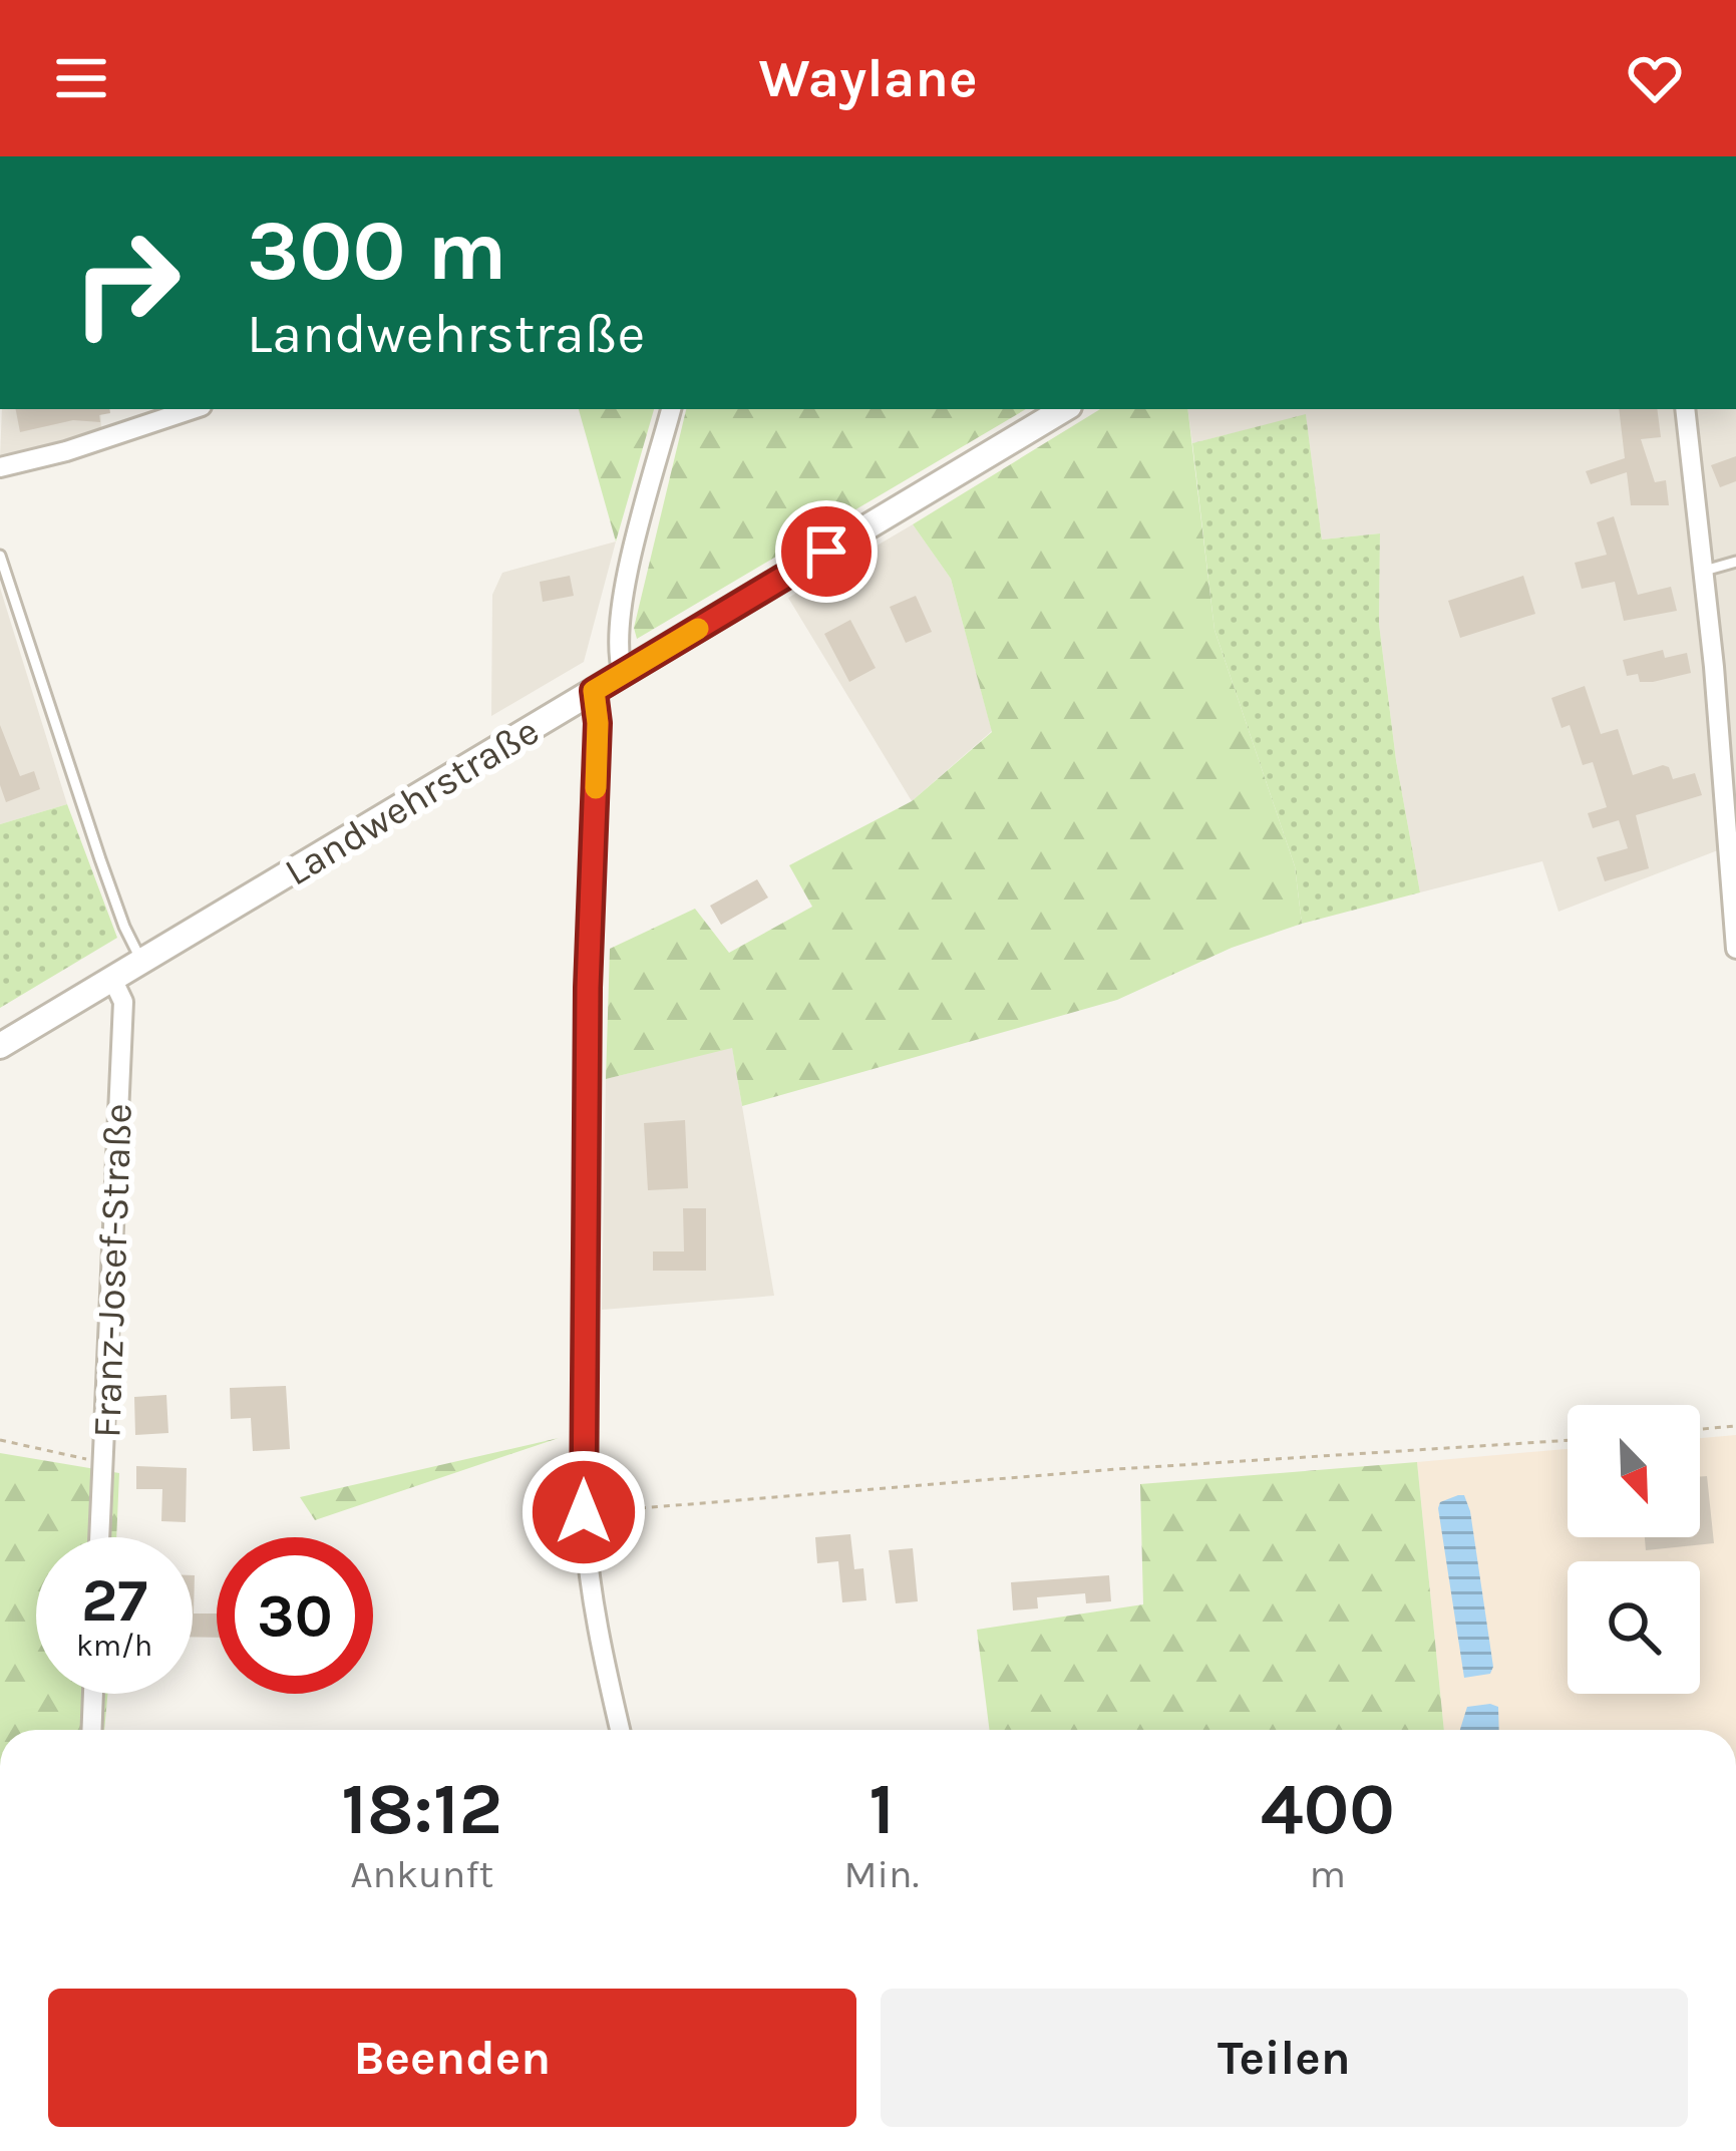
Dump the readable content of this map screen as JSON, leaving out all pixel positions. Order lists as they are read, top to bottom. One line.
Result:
{"streets":{"street":["Landwehrstraße","Franz-Josef-Straße"]},"crossings":[["Landwehrstraße","Franz-Josef-Straße"]],"north":"bottom right","page":{"header":"Waylane","turn":["300 m","Landwehrstraße"],"speed":"27 km/h","limit":"30","eta":["18:12","Ankunft","1","Min.","400","m"],"buttons":["Beenden","Teilen"]}}
